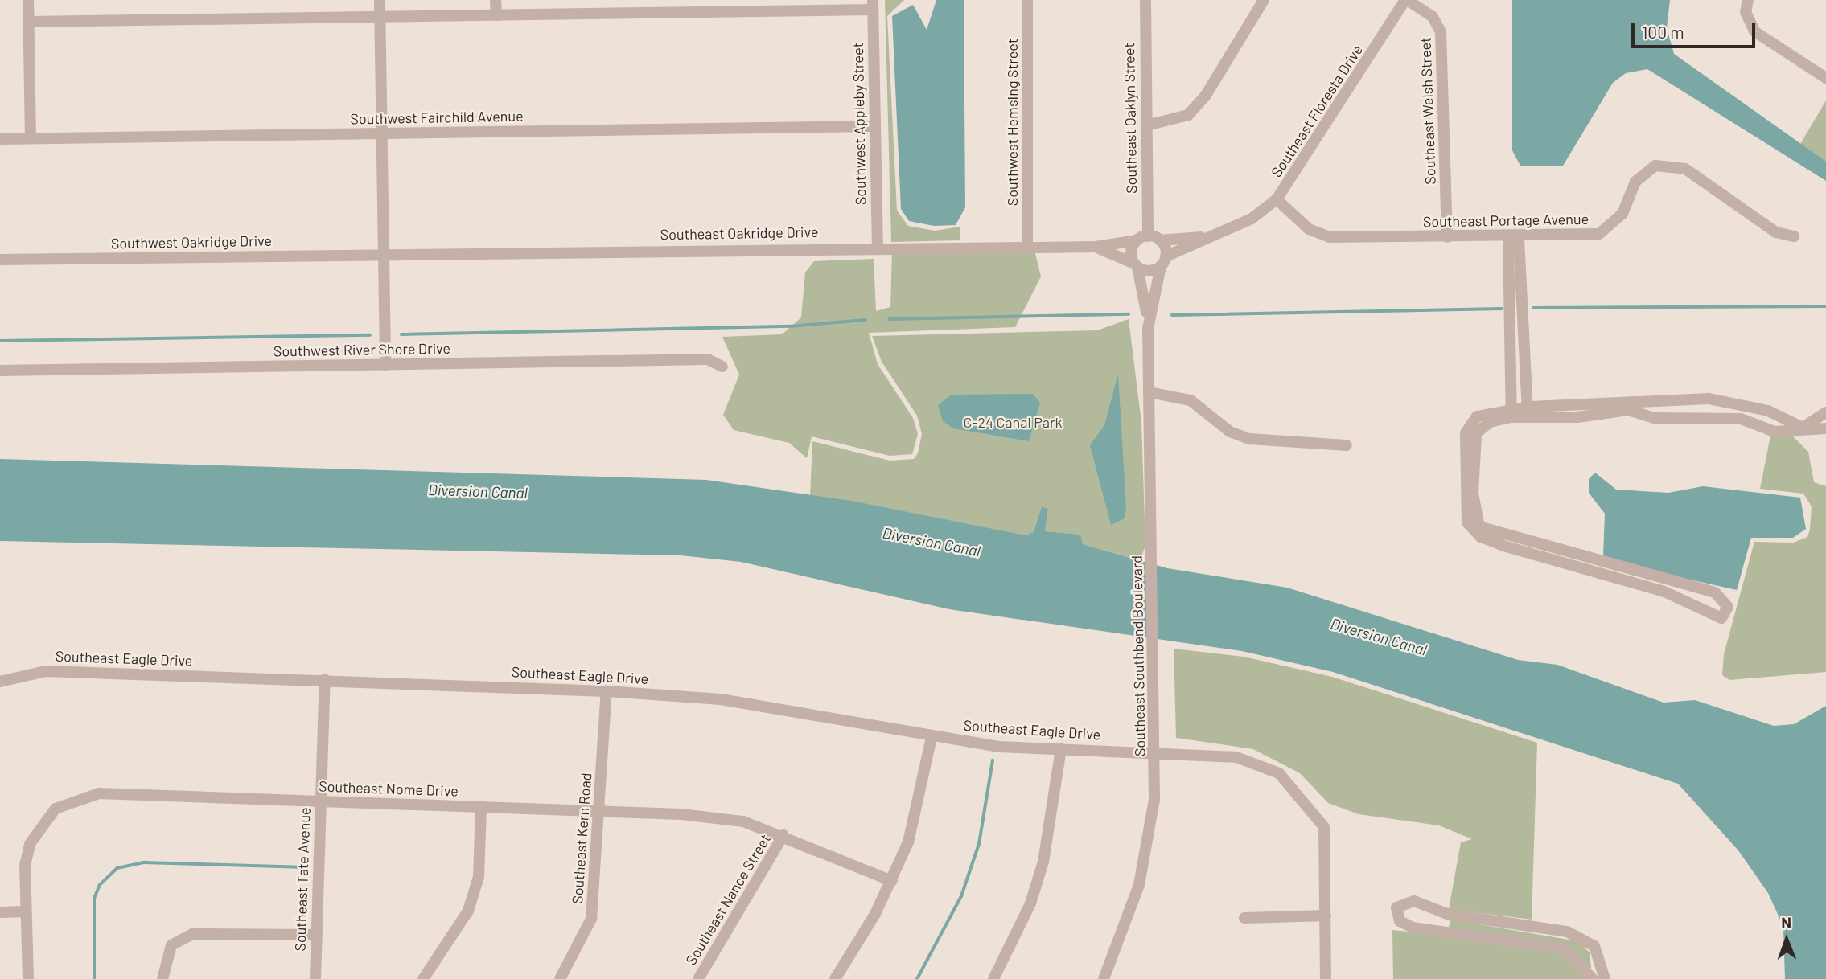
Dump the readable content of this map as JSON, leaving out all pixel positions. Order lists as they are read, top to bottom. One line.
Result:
{"streets":{"street":["Southeast Floresta Drive","Southeast Welsh Street","Southwest Fairchild Avenue","Southeast Oaklyn Street","Southwest Hemsing Street","Southwest Appleby Street","Southeast Portage Avenue","Southeast Oakridge Drive","Southwest Oakridge Drive","Southwest River Shore Drive","Southeast Southbend Boulevard","Southeast Eagle Drive","Southeast Nome Drive","Southeast Kern Road","Southeast Tate Avenue","Southeast Nance Street"]},"crossings":[["Southeast Floresta Drive","Southeast Welsh Street"],["Southeast Floresta Drive","Southeast Oaklyn Street"],["Southeast Floresta Drive","Southeast Portage Avenue"],["Southeast Floresta Drive","Southeast Oakridge Drive"],["Southeast Floresta Drive","Southeast Southbend Boulevard"],["Southeast Welsh Street","Southeast Portage Avenue"],["Southwest Fairchild Avenue","Southwest Appleby Street"],["Southeast Oaklyn Street","Southeast Oakridge Drive"],["Southeast Oaklyn Street","Southeast Southbend Boulevard"],["Southwest Hemsing Street","Southeast Oakridge Drive"],["Southwest Appleby Street","Southeast Oakridge Drive"],["Southeast Oakridge Drive","Southwest Oakridge Drive"],["Southeast Oakridge Drive","Southeast Southbend Boulevard"],["Southeast Southbend Boulevard","Southeast Eagle Drive"],["Southeast Eagle Drive","Southeast Kern Road"],["Southeast Eagle Drive","Southeast Tate Avenue"],["Southeast Nome Drive","Southeast Kern Road"],["Southeast Nome Drive","Southeast Tate Avenue"],["Southeast Nome Drive","Southeast Nance Street"]],"water":["Diversion Canal"],"parks":["C-24 Canal Park"],"scale_bar":"100 m","north":"top"}
